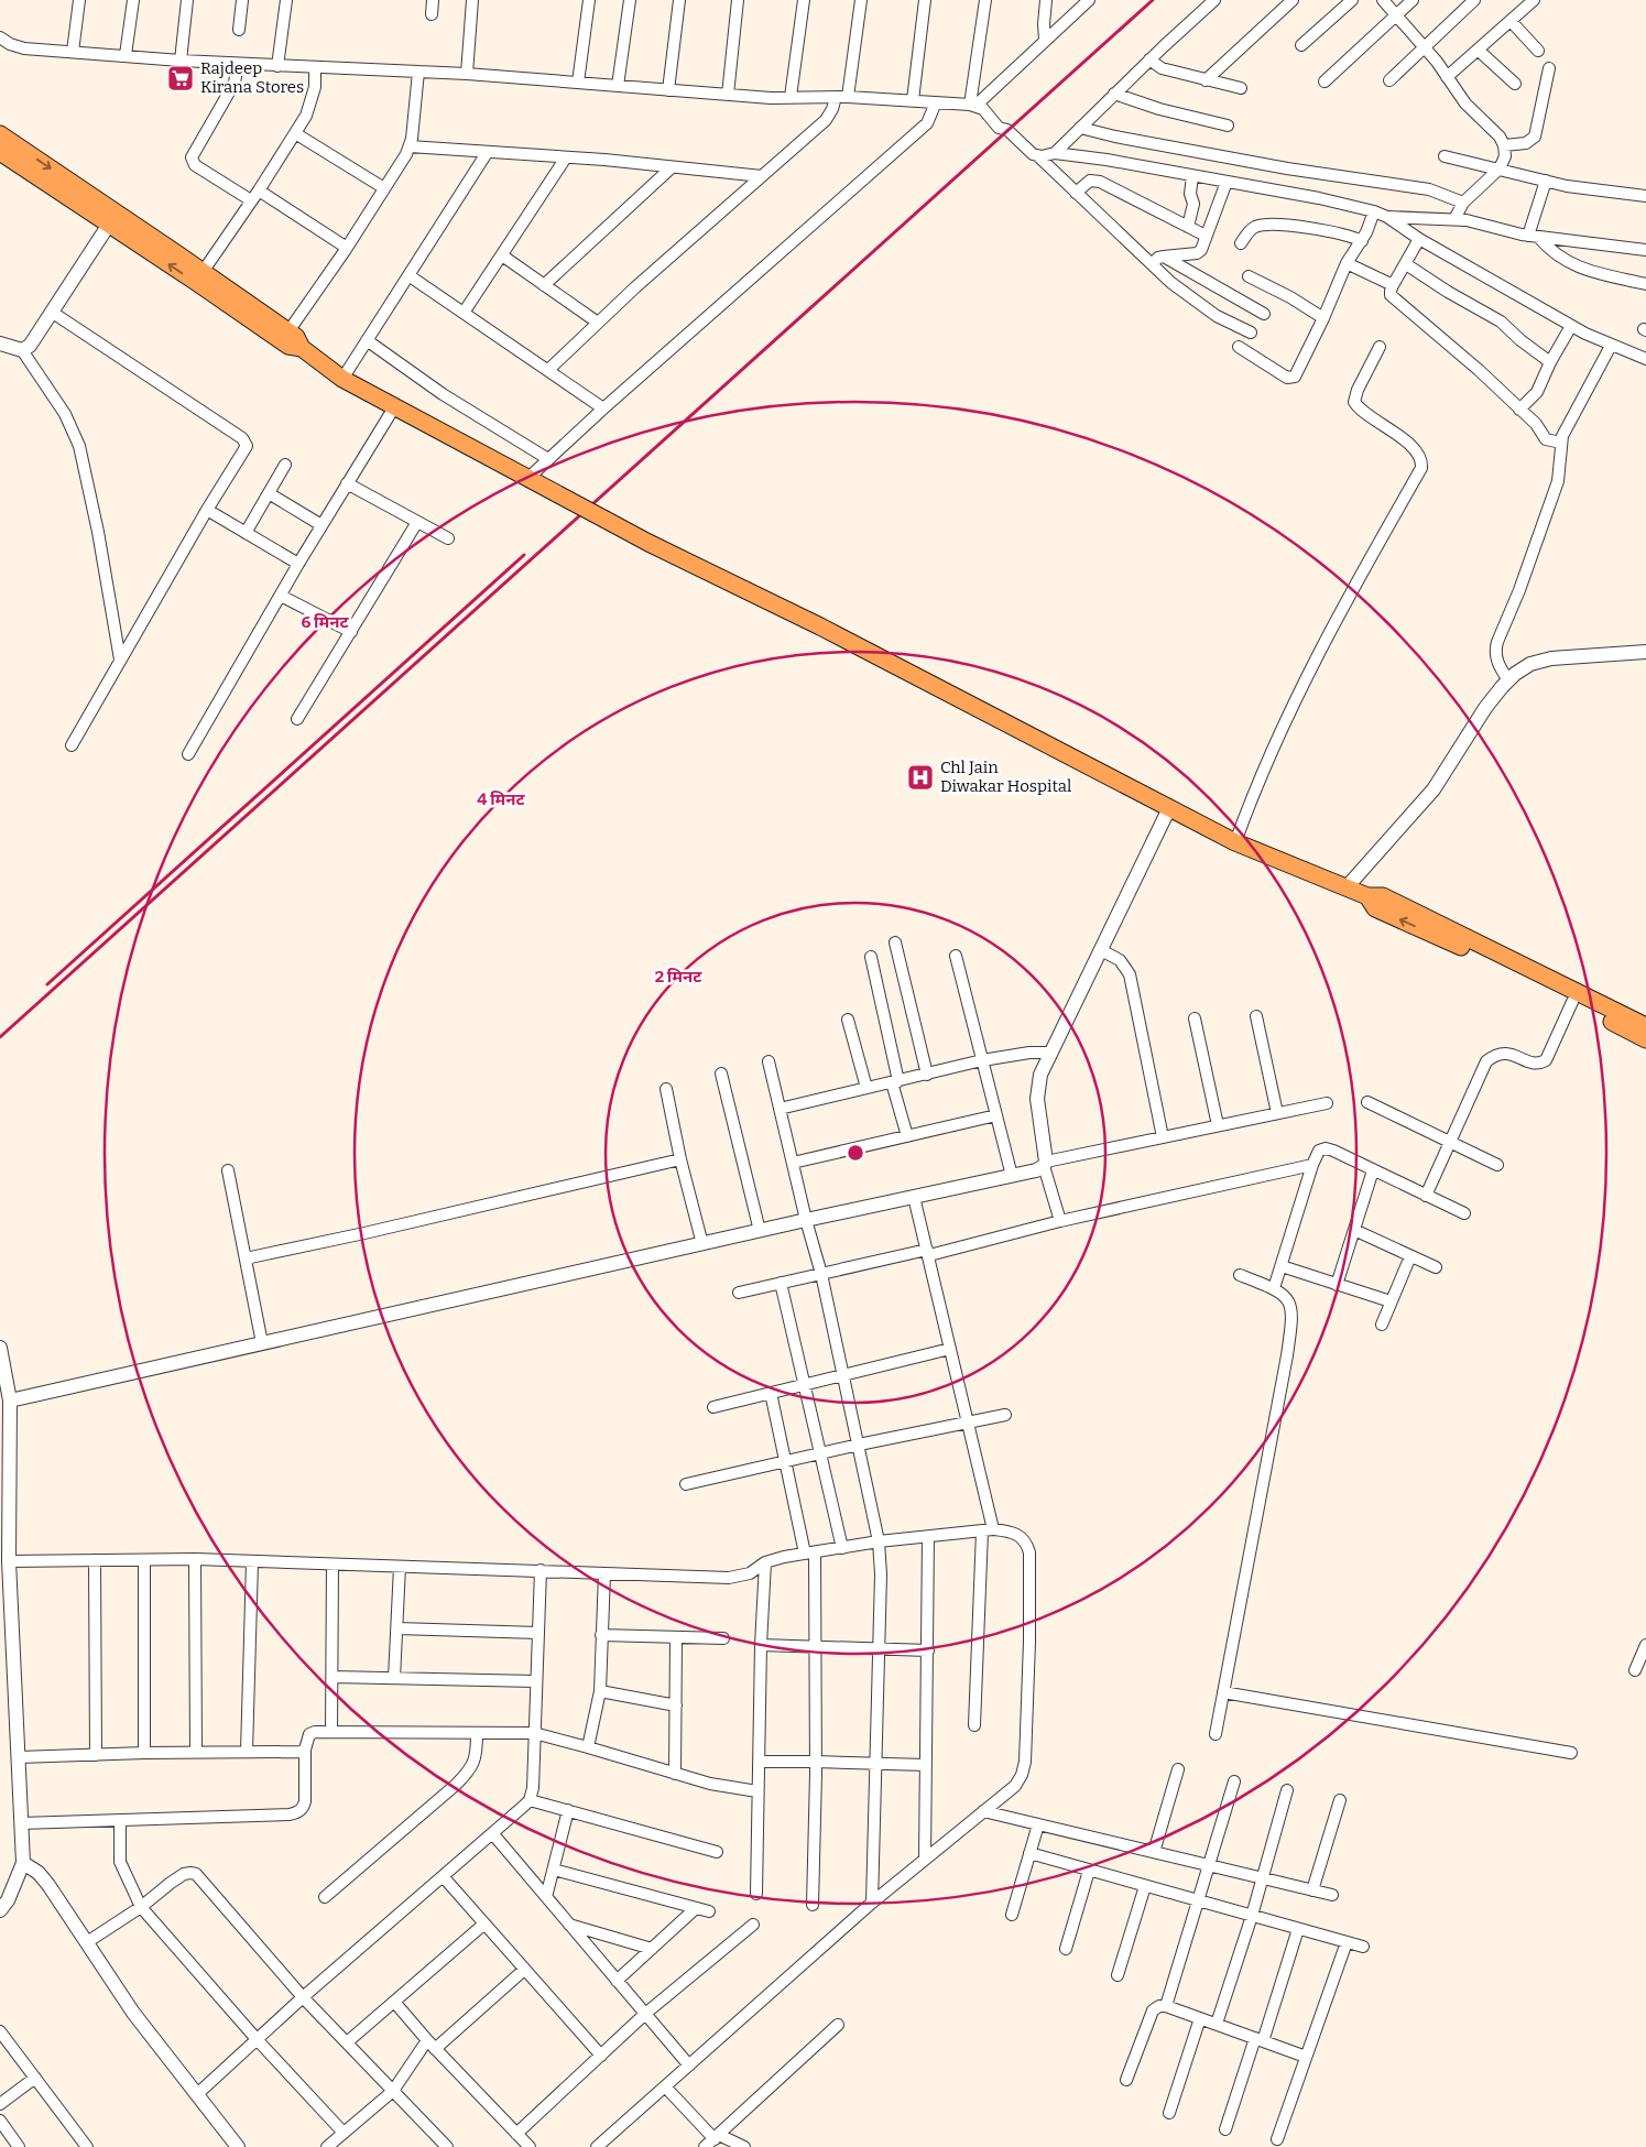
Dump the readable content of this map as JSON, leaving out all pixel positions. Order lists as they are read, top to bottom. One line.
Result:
{"places":{"supermarket":["Rajdeep Kirana Stores"],"hospital":["Chl Jain Diwakar Hospital"]},"rings":["6 मिनट","4 मिनट","2 मिनट"]}
